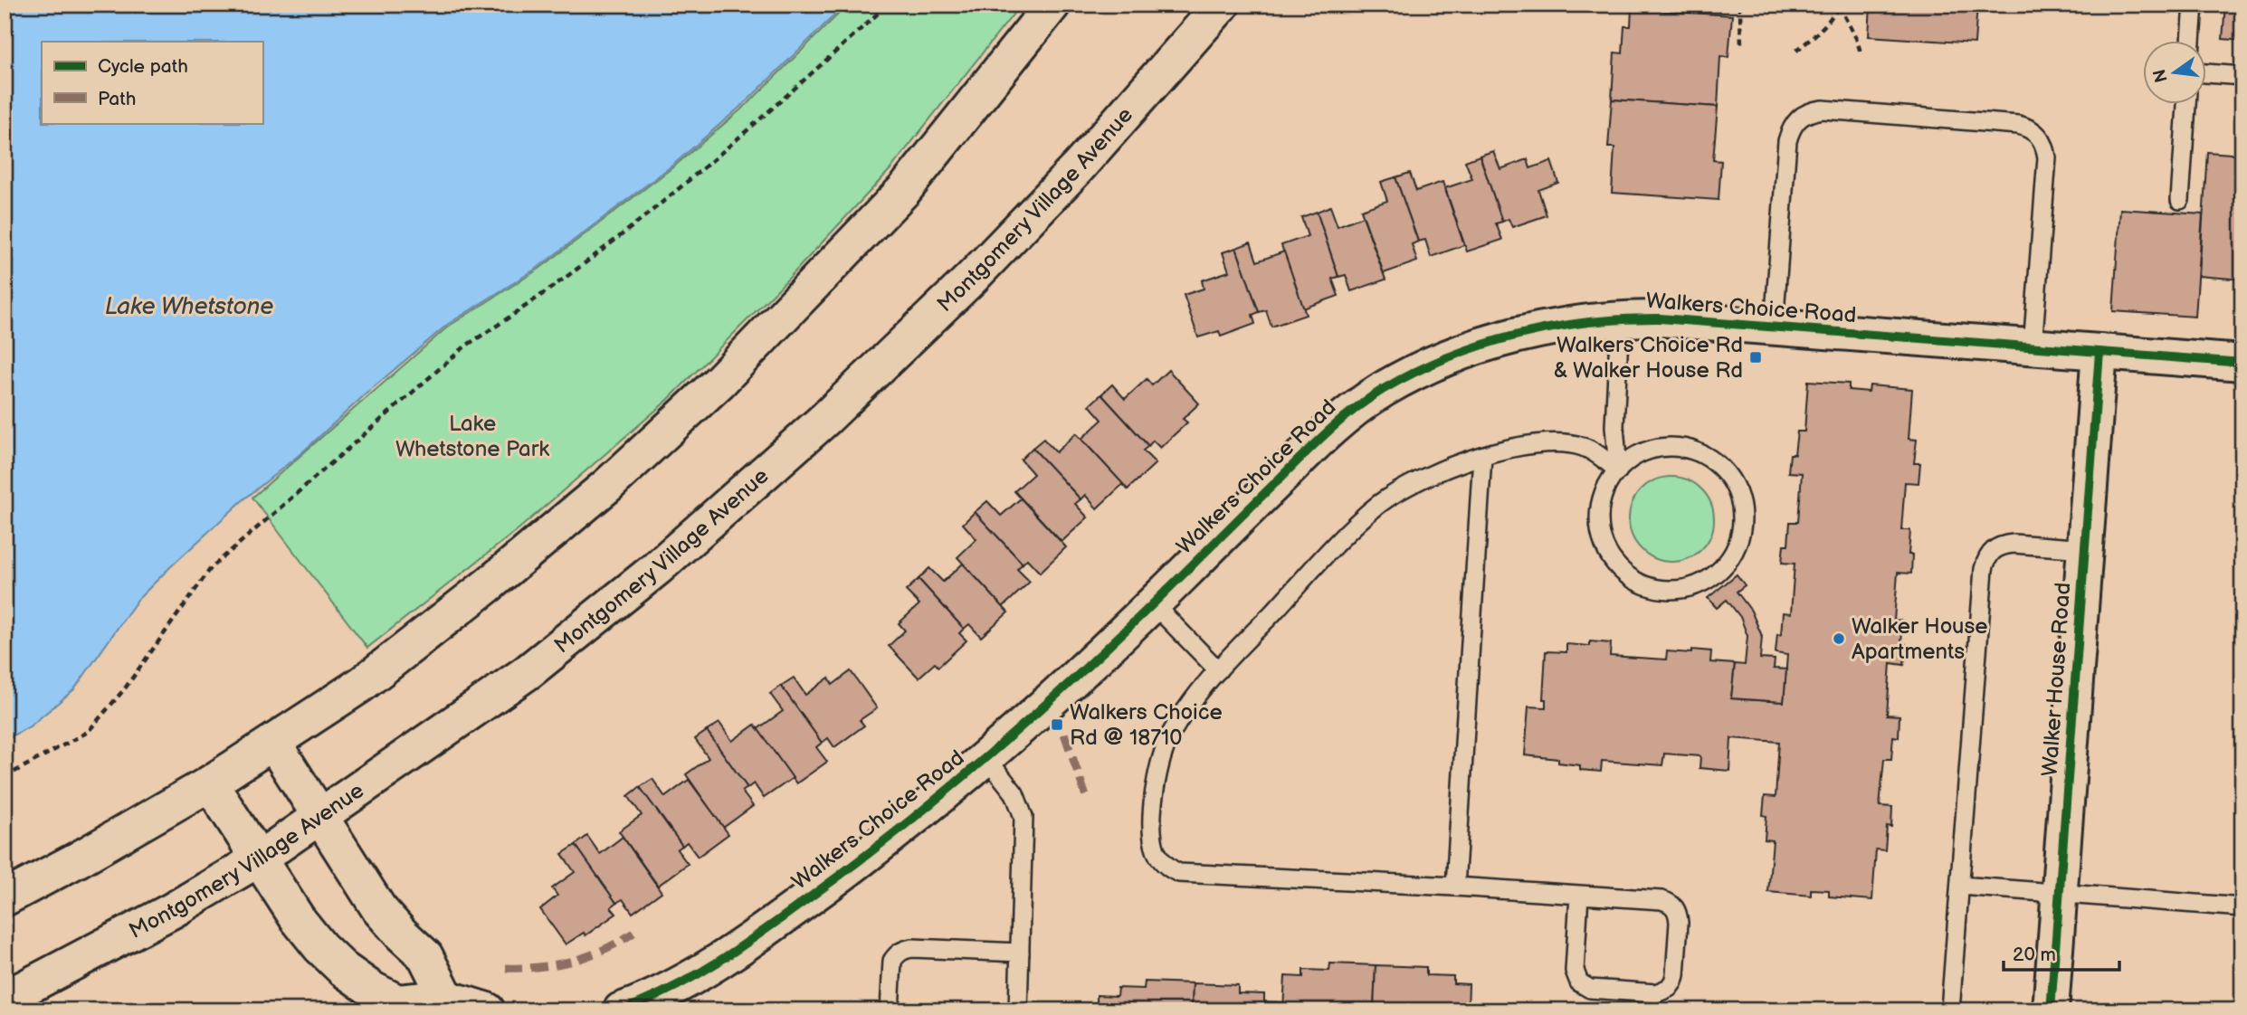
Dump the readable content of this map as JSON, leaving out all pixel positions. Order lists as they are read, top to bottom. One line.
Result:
{"streets":{"street":["Montgomery Village Avenue","Walkers Choice Road","Walker House Road"]},"crossings":[["Walkers Choice Road","Walker House Road"]],"water":["Lake Whetstone"],"parks":["Lake Whetstone Park"],"places":{"transit":["Walkers Choice Rd & Walker House Rd","Walkers Choice Rd @ 18710"],"other":["Walker House Apartments"]},"legend":["Cycle path","Path"],"scale_bar":"20 m","north":"left"}
